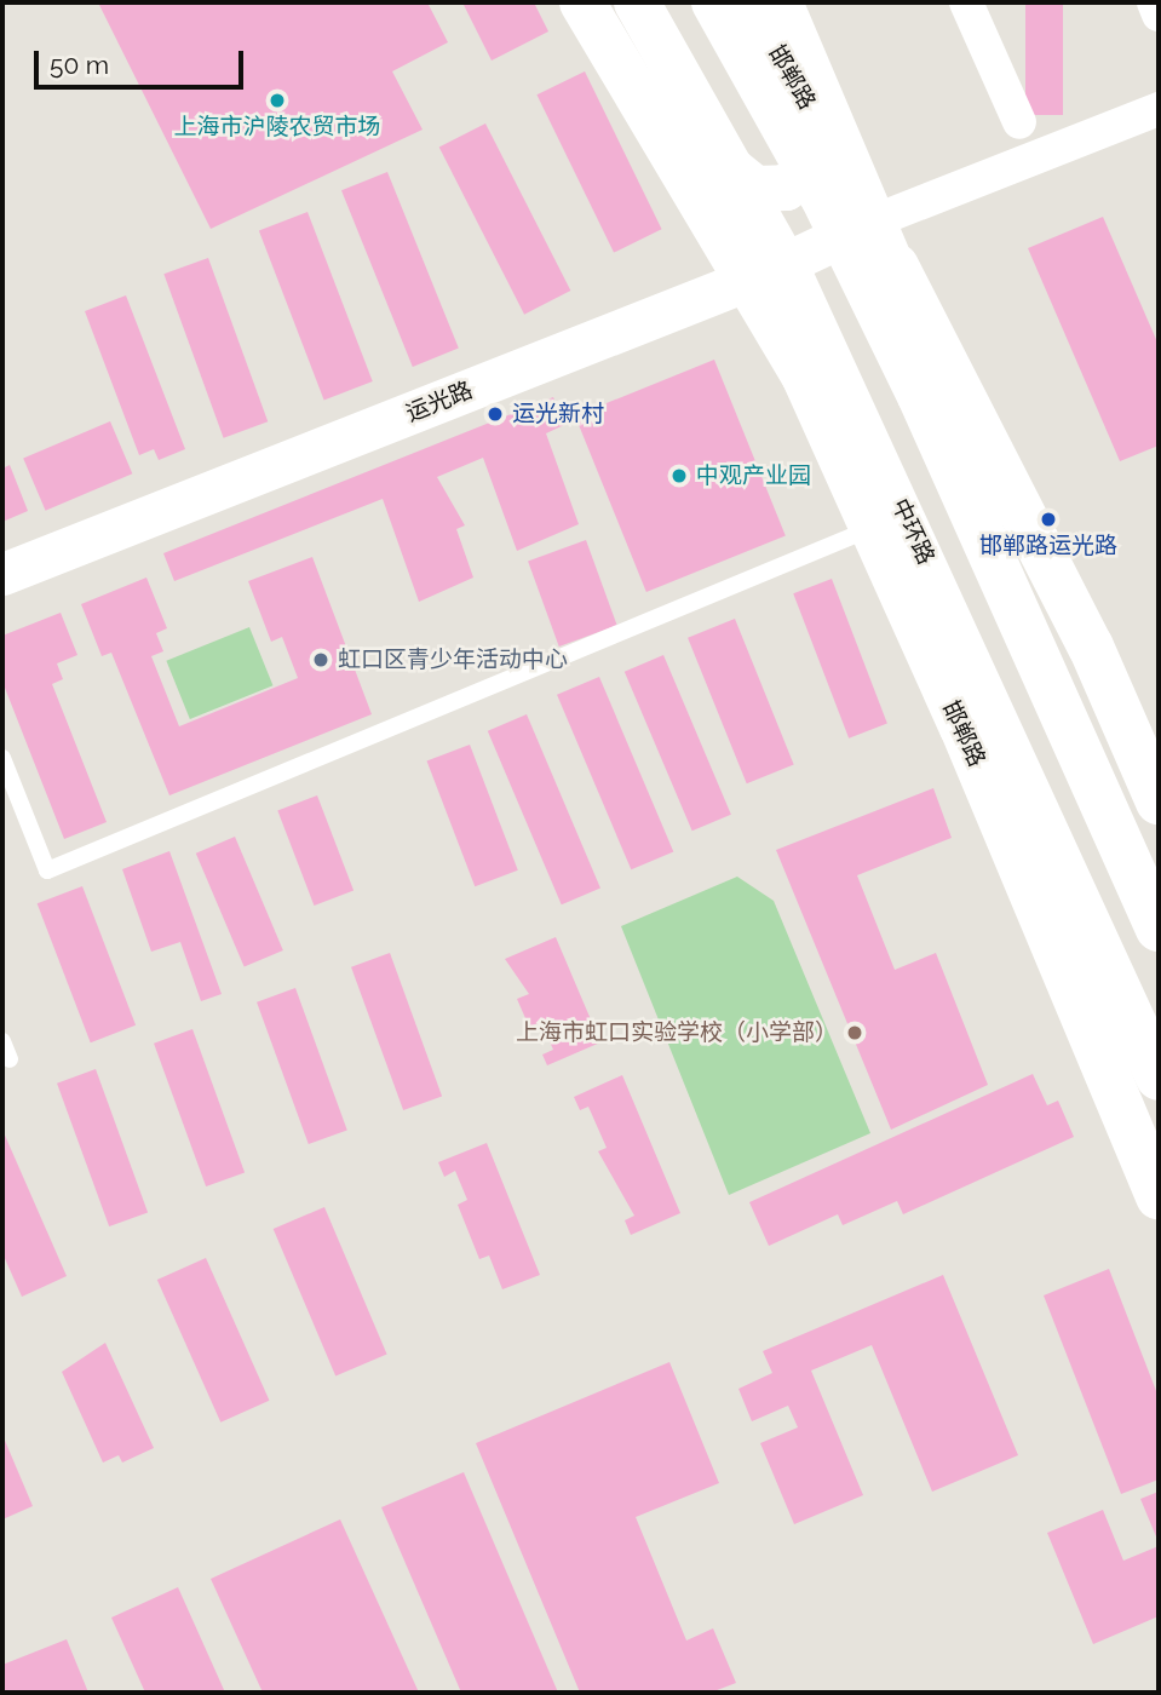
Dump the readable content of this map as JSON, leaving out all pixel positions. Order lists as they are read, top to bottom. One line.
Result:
{"streets":{"main road":["邯郸路","中环路"],"street":["运光路"]},"crossings":[["邯郸路","运光路"]],"places":["上海市沪陵农贸市场","运光新村","中观产业园","邯郸路运光路","虹口区青少年活动中心","上海市虹口实验学校（小学部）"],"scale_bar":"50 m"}
